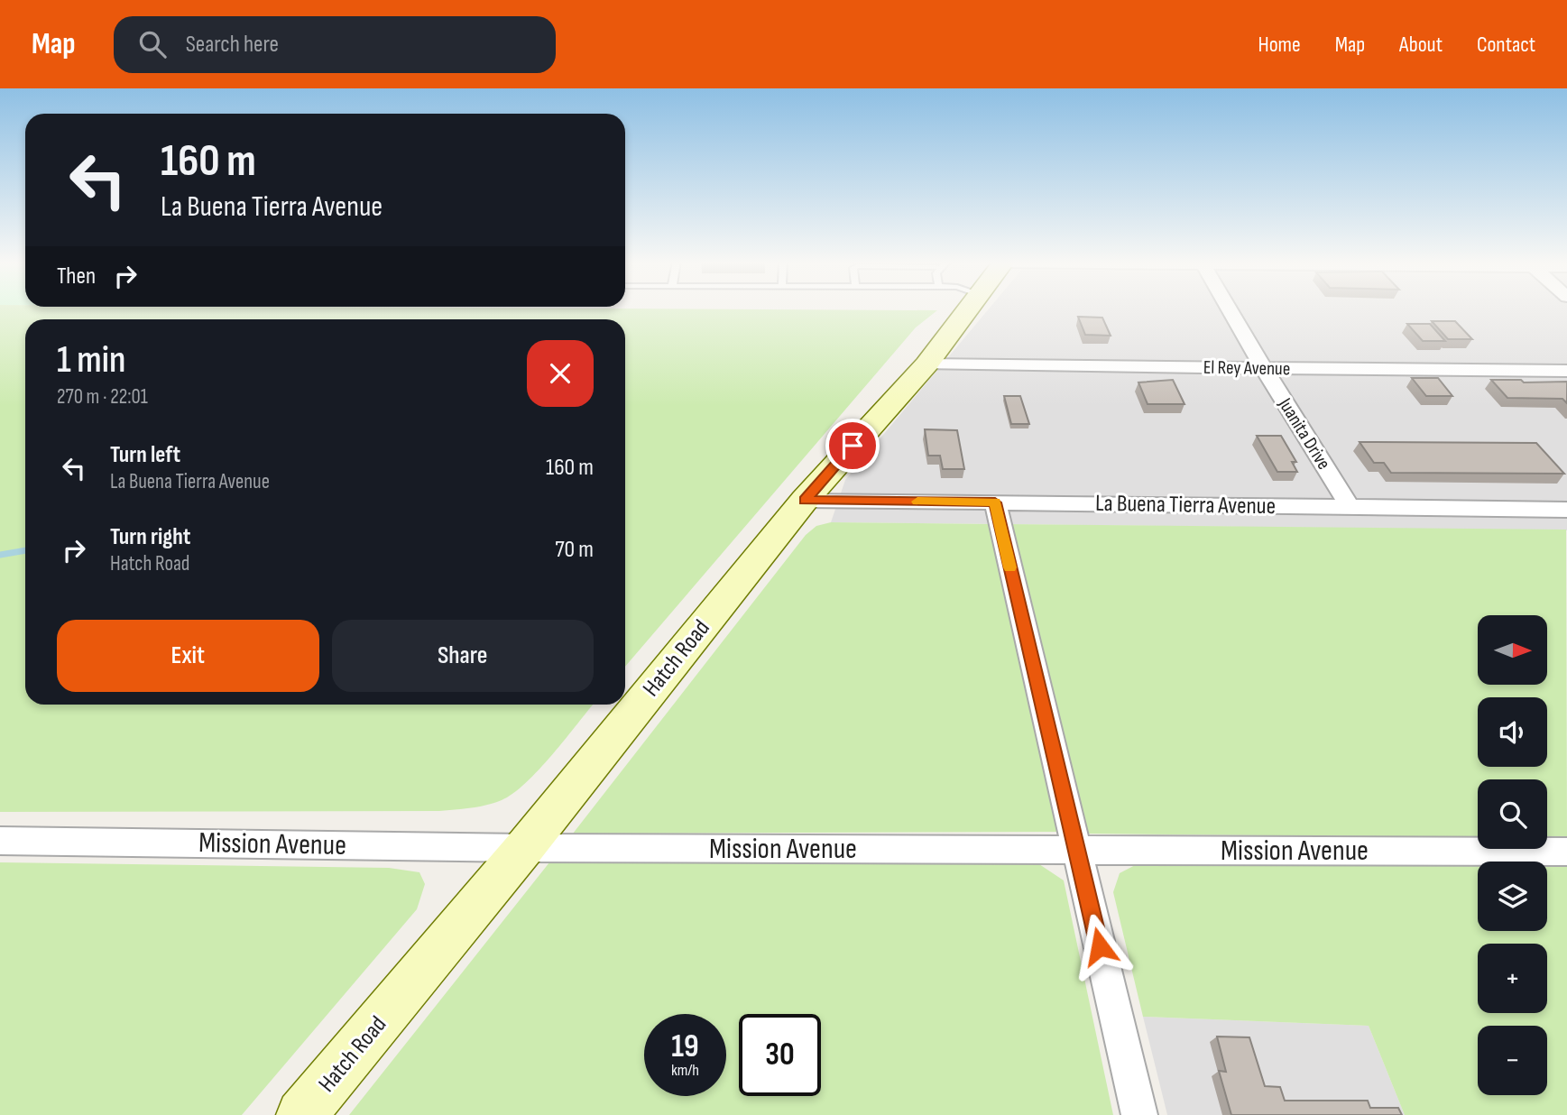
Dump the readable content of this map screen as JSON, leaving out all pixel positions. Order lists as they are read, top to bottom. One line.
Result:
{"streets":{"street":["El Rey Avenue","Juanita Drive","La Buena Tierra Avenue","Hatch Road","Mission Avenue"]},"crossings":[["El Rey Avenue","Juanita Drive"],["El Rey Avenue","Hatch Road"],["Juanita Drive","La Buena Tierra Avenue"],["La Buena Tierra Avenue","Hatch Road"],["Hatch Road","Mission Avenue"]],"north":"right","page":{"header":"Map","search":"Search here","nav":["Home","Map","About","Contact"],"turn":["160 m","La Buena Tierra Avenue"],"then":"Then","heading":["1 min","270 m · 22:01"],"list":[{"name":"Turn left","note":"La Buena Tierra Avenue","value":"160 m"},{"name":"Turn right","note":"Hatch Road","value":"70 m"}],"buttons":["Exit","Share"],"map_buttons":["+","−"],"speed":"19 km/h","limit":"30"}}
